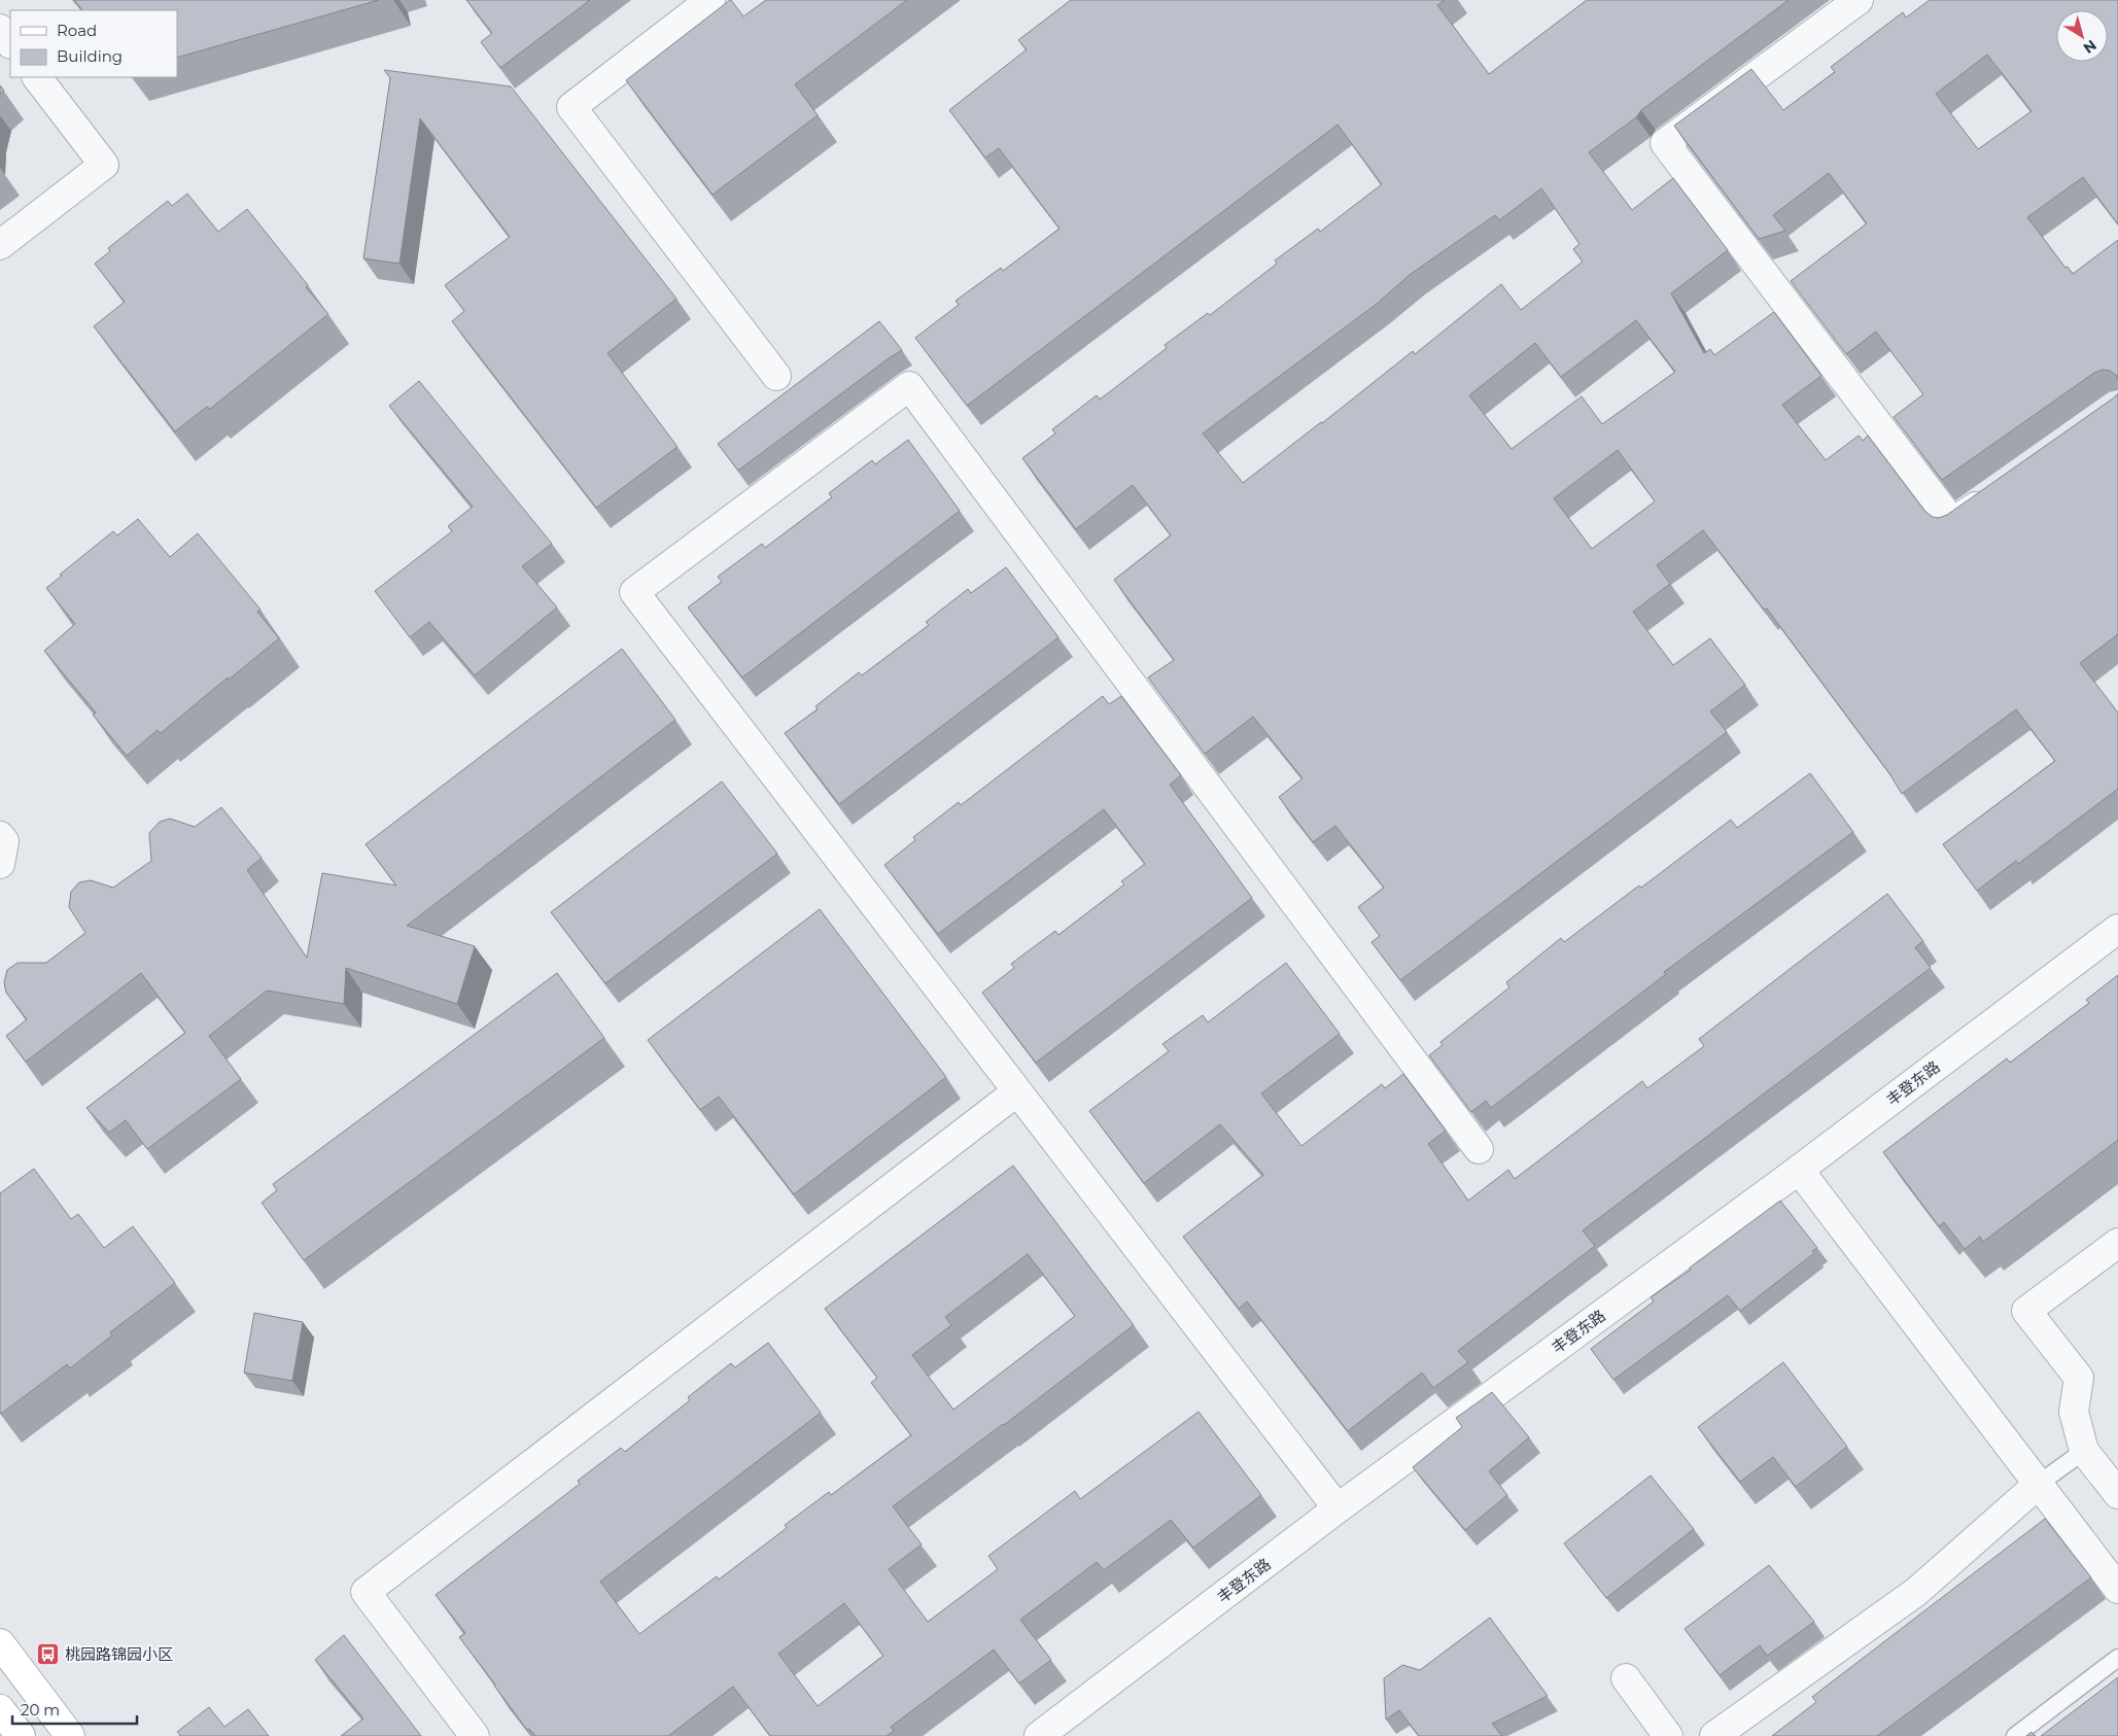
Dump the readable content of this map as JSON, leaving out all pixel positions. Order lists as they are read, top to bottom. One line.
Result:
{"streets":{"street":["丰登东路"]},"places":{"bus stop":["桃园路锦园小区"]},"legend":["Road","Building"],"scale_bar":"20 m","north":"bottom right"}
